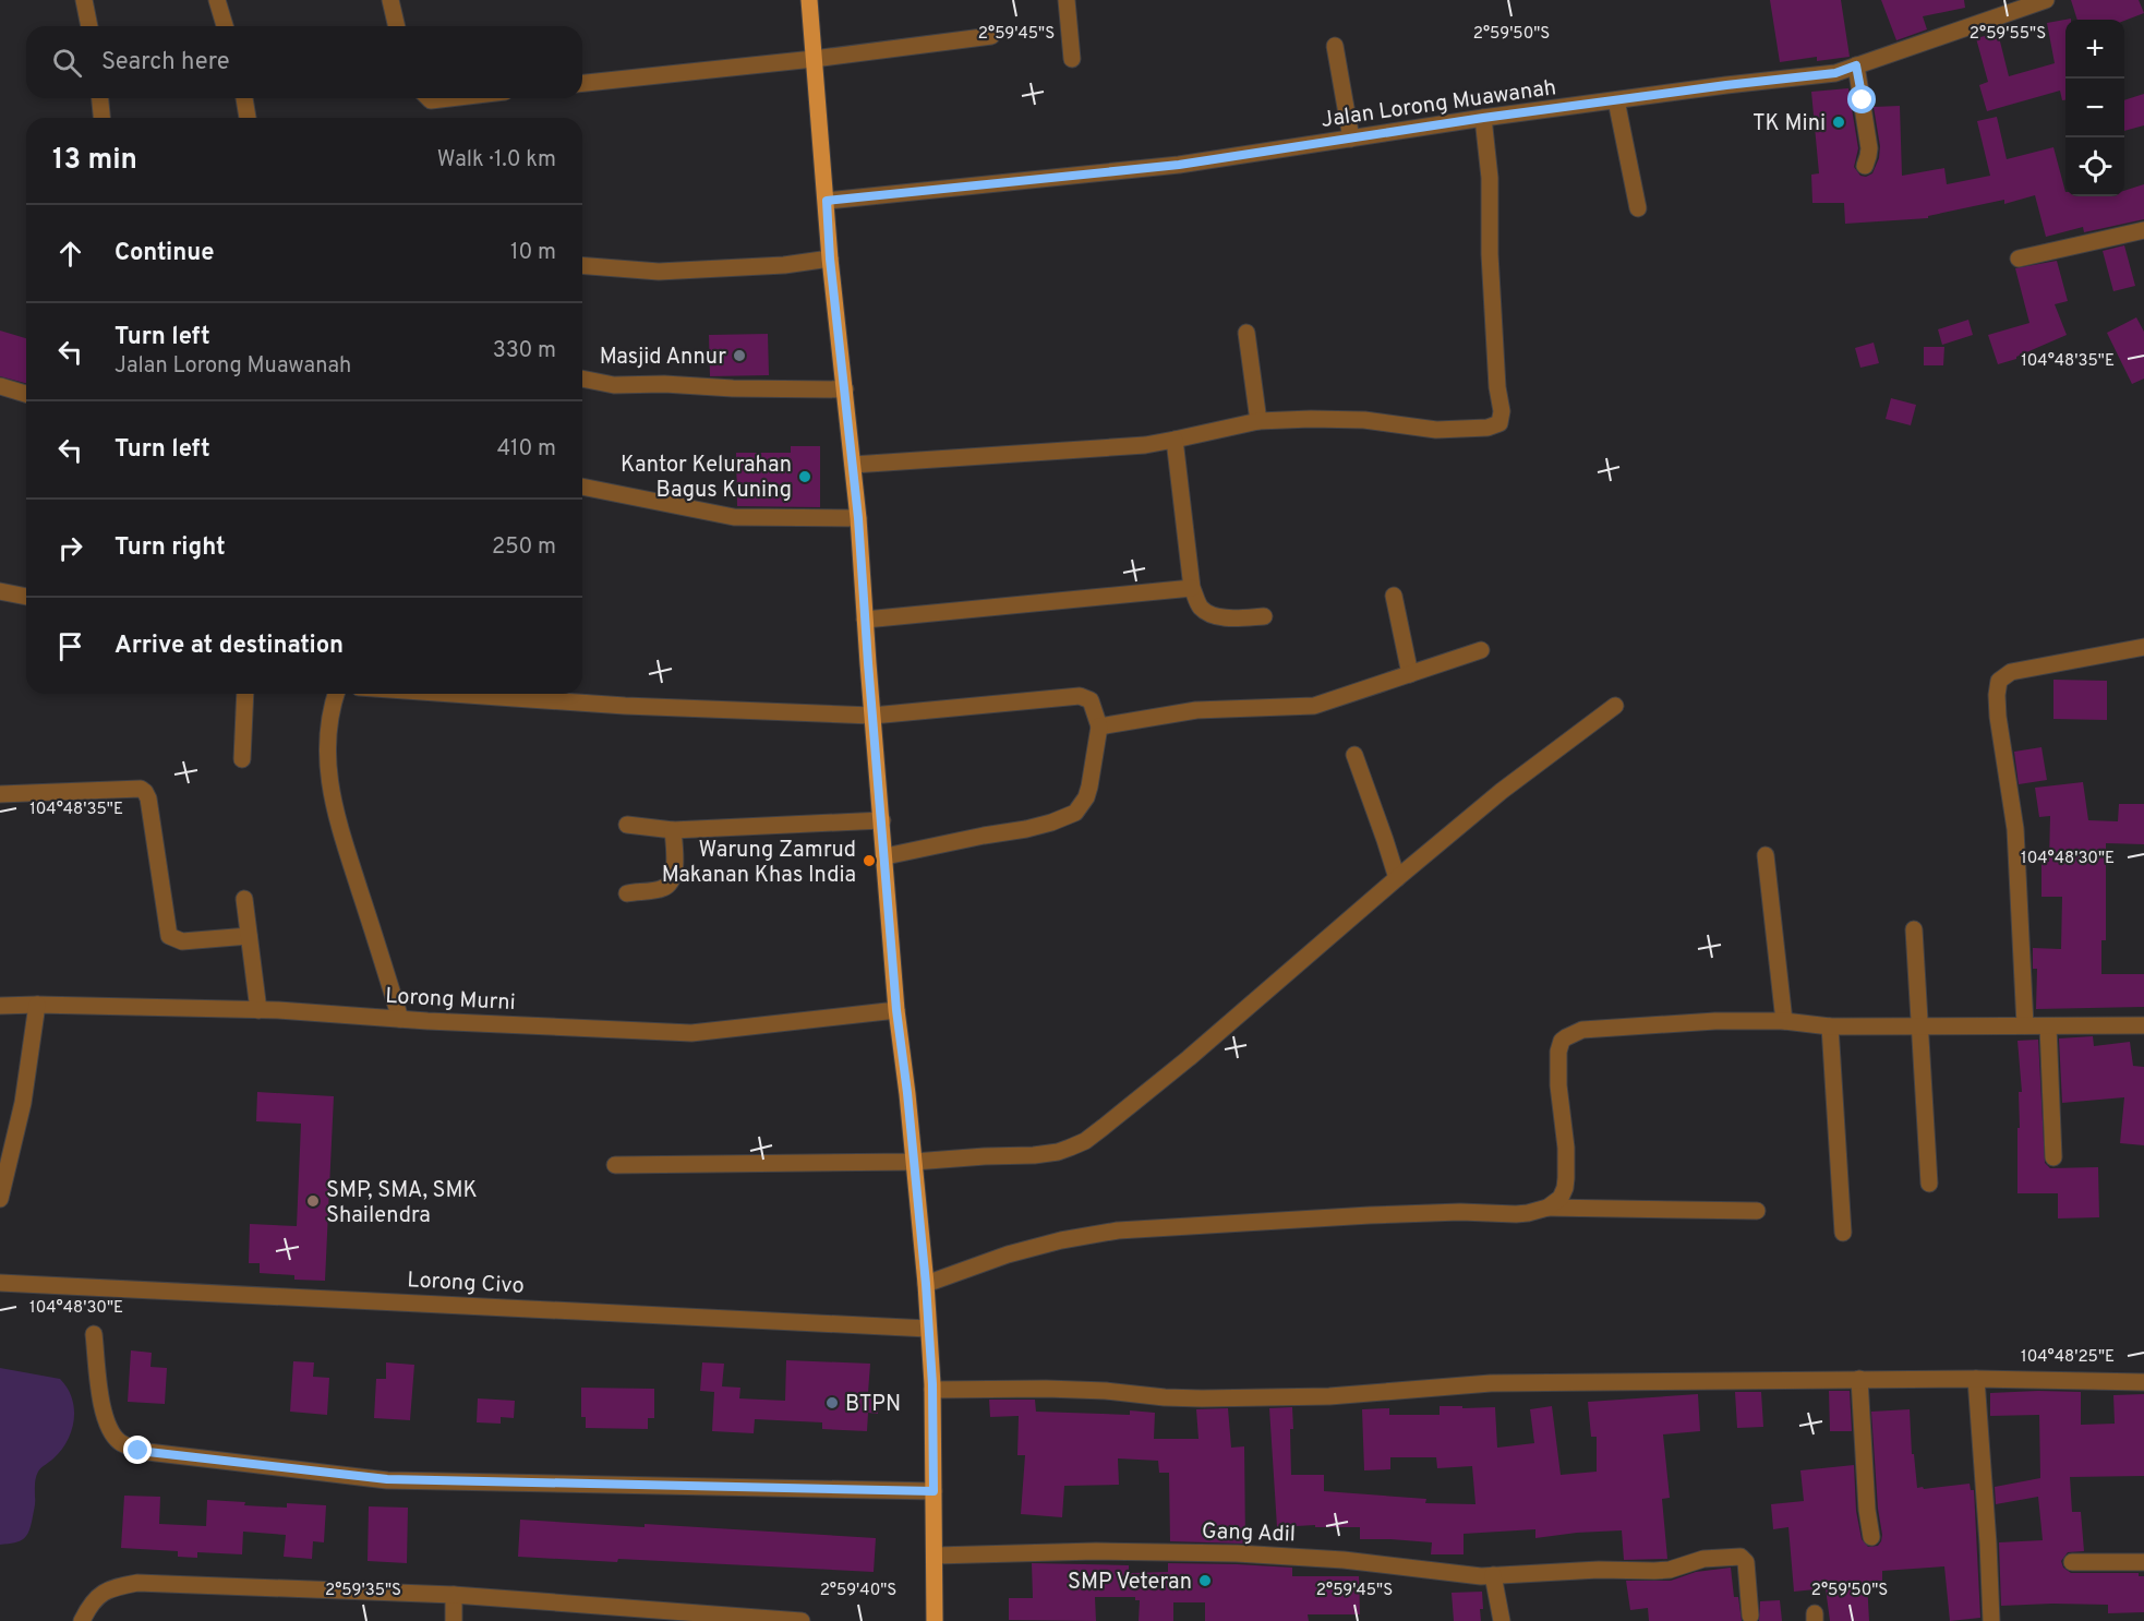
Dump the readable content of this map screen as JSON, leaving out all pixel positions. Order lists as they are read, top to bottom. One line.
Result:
{"streets":{"street":["Jalan Lorong Muawanah","Lorong Murni","Lorong Civo","Gang Adil"]},"places":["TK Mini","Masjid Annur","Kantor Kelurahan Bagus Kuning","Warung Zamrud Makanan Khas India","SMP, SMA, SMK Shailendra","BTPN","SMP Veteran"],"page":{"map_buttons":["+","−"],"search":"Search here","heading":["13 min","Walk · 1.0 km"],"list":[["Continue","10 m"],["Turn left","Jalan Lorong Muawanah","330 m"],["Turn left","410 m"],["Turn right","250 m"],"Arrive at destination"]},"coordinates":["2°59'55\"S","2°59'45\"S","2°59'50\"S","104°48'35\"E","104°48'30\"E","104°48'25\"E","2°59'35\"S","2°59'40\"S"]}
